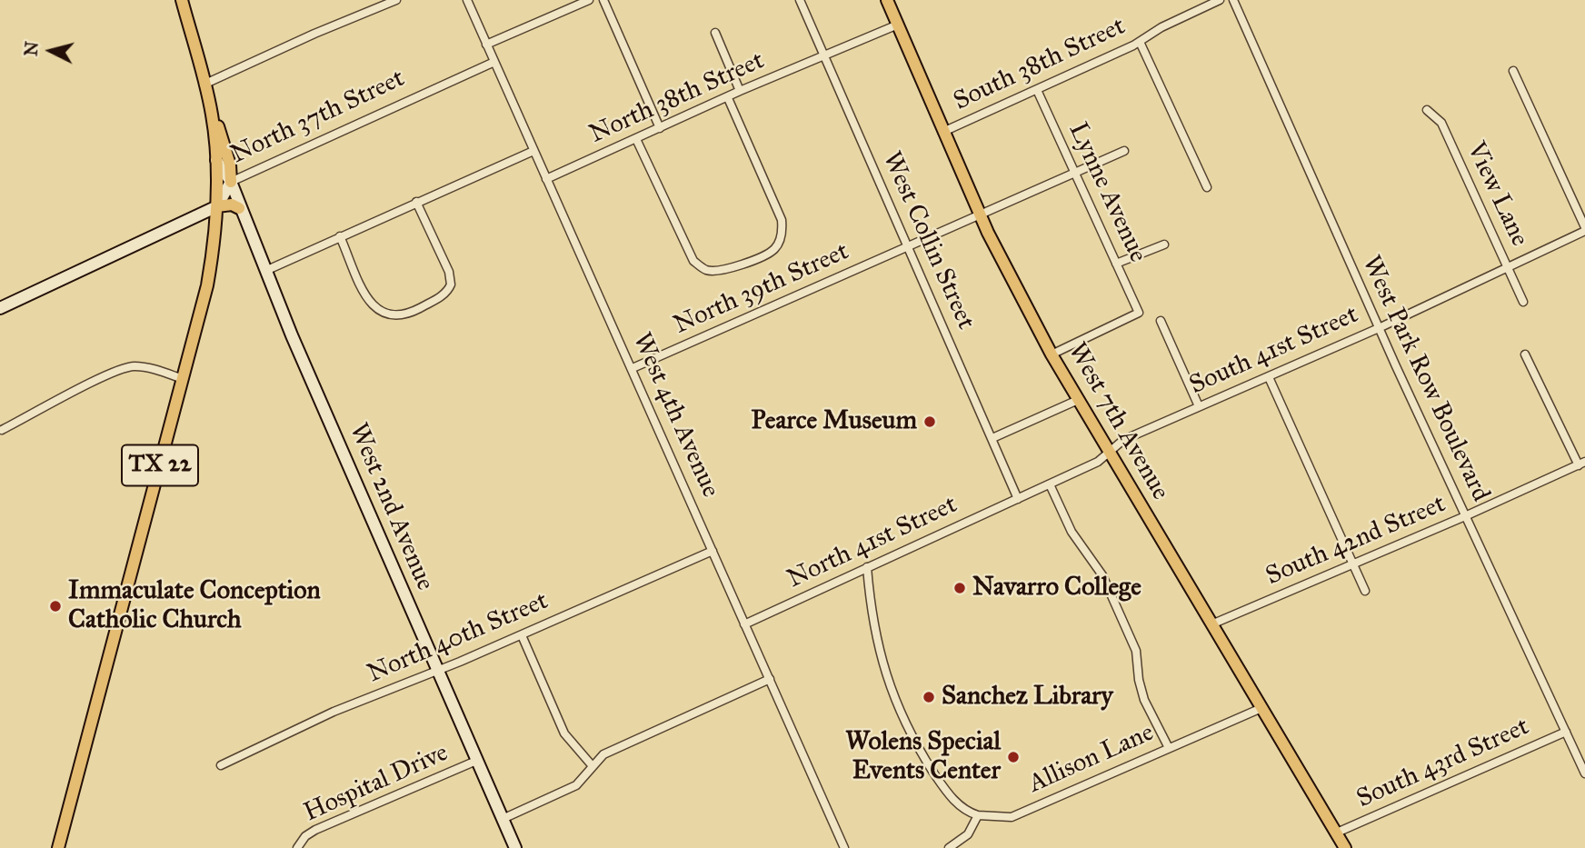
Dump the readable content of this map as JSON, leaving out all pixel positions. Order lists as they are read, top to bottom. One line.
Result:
{"streets":{"main road":["West 7th Avenue","TX 22"],"street":["South 38th Street","North 38th Street","North 37th Street","Lynne Avenue","View Lane","West Collin Street","North 39th Street","South 41st Street","West Park Row Boulevard","West 4th Avenue","West 2nd Avenue","South 42nd Street","North 41st Street","North 40th Street","Allison Lane","South 43rd Street","Hospital Drive"]},"crossings":[["South 38th Street","Lynne Avenue"],["South 38th Street","West 7th Avenue"],["North 38th Street","West Collin Street"],["North 38th Street","West 4th Avenue"],["North 37th Street","West 4th Avenue"],["North 37th Street","TX 22"],["North 37th Street","West 2nd Avenue"],["Lynne Avenue","North 39th Street"],["Lynne Avenue","West 7th Avenue"],["View Lane","South 41st Street"],["West Collin Street","North 39th Street"],["West Collin Street","South 41st Street"],["West Collin Street","North 41st Street"],["North 39th Street","West 4th Avenue"],["North 39th Street","West 7th Avenue"],["South 41st Street","West Park Row Boulevard"],["South 41st Street","West 7th Avenue"],["South 41st Street","North 41st Street"],["West Park Row Boulevard","South 42nd Street"],["West Park Row Boulevard","South 43rd Street"],["West 4th Avenue","North 41st Street"],["West 4th Avenue","North 40th Street"],["West 7th Avenue","South 42nd Street"],["West 7th Avenue","Allison Lane"],["West 7th Avenue","South 43rd Street"],["TX 22","West 2nd Avenue"],["West 2nd Avenue","North 40th Street"],["West 2nd Avenue","Hospital Drive"]],"places":["Pearce Museum","Navarro College","Immaculate Conception Catholic Church","Sanchez Library","Wolens Special Events Center"],"north":"left"}
